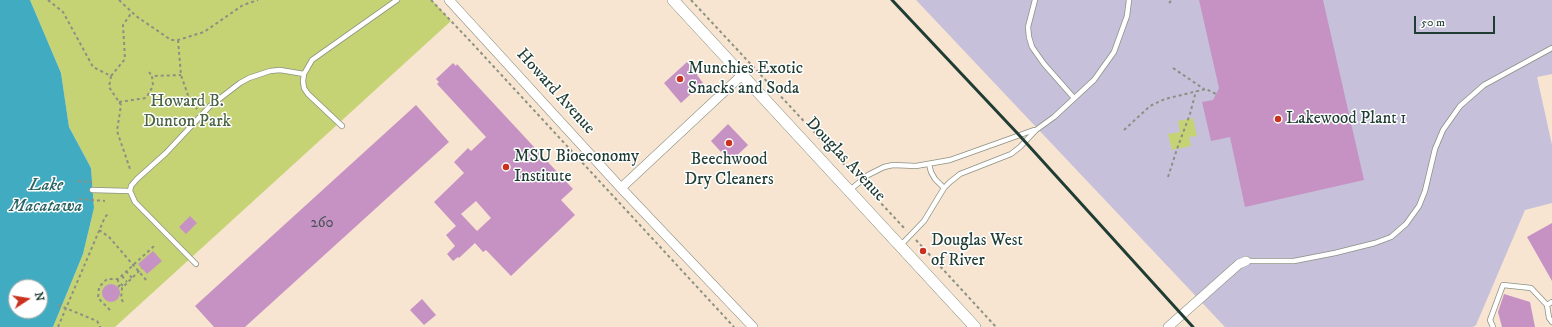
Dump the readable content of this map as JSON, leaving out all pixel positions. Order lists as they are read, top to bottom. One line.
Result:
{"streets":{"street":["Howard Avenue","Douglas Avenue"]},"water":["Lake Macatawa"],"parks":["Howard B. Dunton Park"],"places":["Munchies Exotic Snacks and Soda","Lakewood Plant 1","Beechwood Dry Cleaners","MSU Bioeconomy Institute","Douglas West of River"],"house_numbers":["260"],"scale_bar":"50 m","north":"right"}
